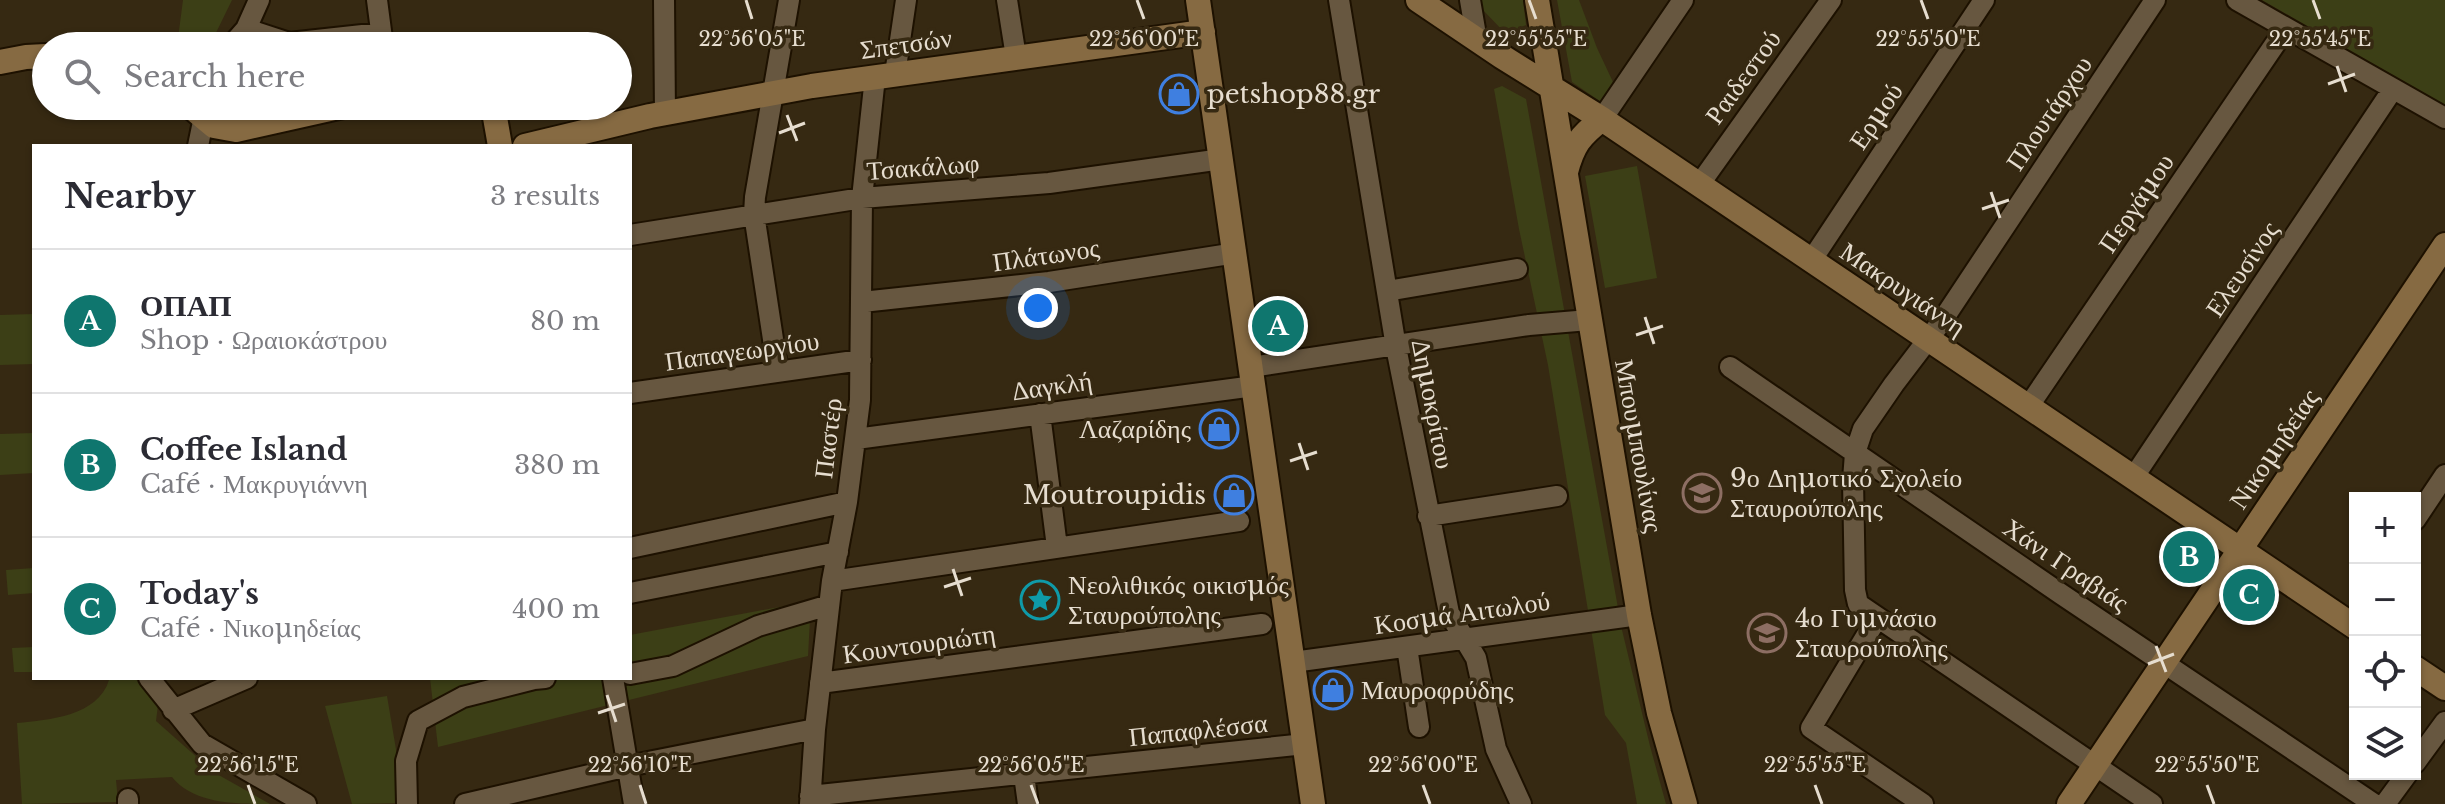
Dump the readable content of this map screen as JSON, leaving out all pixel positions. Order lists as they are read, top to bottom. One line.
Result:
{"streets":{"street":["Σπετσών","Ραιδεστού","Πλουτάρχου","Ερμού","Τσακάλωφ","Περγάμου","Πλάτωνος","Ελευσίνος","Μακρυγιάννη","Παπαγεωργίου","Δαγκλή","Δημοκρίτου","Παστέρ","Μπουμπουλίνας","Νικομηδείας","Χάνι Γραβιάς","Κοσμά Αιτωλού","Κουντουριώτη","Παπαφλέσσα"]},"crossings":[["Σπετσών","Παστέρ"],["Ραιδεστού","Μακρυγιάννη"],["Πλουτάρχου","Μακρυγιάννη"],["Πλουτάρχου","Χάνι Γραβιάς"],["Ερμού","Μακρυγιάννη"],["Τσακάλωφ","Παστέρ"],["Περγάμου","Μακρυγιάννη"],["Πλάτωνος","Παστέρ"],["Ελευσίνος","Μακρυγιάννη"],["Μακρυγιάννη","Μπουμπουλίνας"],["Μακρυγιάννη","Νικομηδείας"],["Παπαγεωργίου","Παστέρ"],["Δαγκλή","Δημοκρίτου"],["Δαγκλή","Παστέρ"],["Δαγκλή","Μπουμπουλίνας"],["Δημοκρίτου","Κοσμά Αιτωλού"],["Παστέρ","Κουντουριώτη"],["Παστέρ","Παπαφλέσσα"],["Μπουμπουλίνας","Κοσμά Αιτωλού"],["Νικομηδείας","Χάνι Γραβιάς"]],"places":{"shop":["petshop88.gr","Λαζαρίδης","Moutroupidis","Μαυροφρύδης"],"school or university":["9ο Δημοτικό Σχολείο Σταυρούπολης","4ο Γυμνάσιο Σταυρούπολης"],"place":["Νεολιθικός οικισμός Σταυρούπολης"]},"page":{"search":"Search here","heading":["Nearby","3 results"],"list":[{"mark":"A","name":"ΟΠΑΠ","note":"Shop · Ωραιοκάστρου","value":"80 m"},{"mark":"B","name":"Coffee Island","note":"Café · Μακρυγιάννη","value":"380 m"},{"mark":"C","name":"Today's","note":"Café · Νικομηδείας","value":"400 m"}],"pins":["A","B","C"],"map_buttons":["+","−"]},"coordinates":["22°56'05\"E","22°56'00\"E","22°55'55\"E","22°55'50\"E","22°55'45\"E","22°56'15\"E","22°56'10\"E"]}
